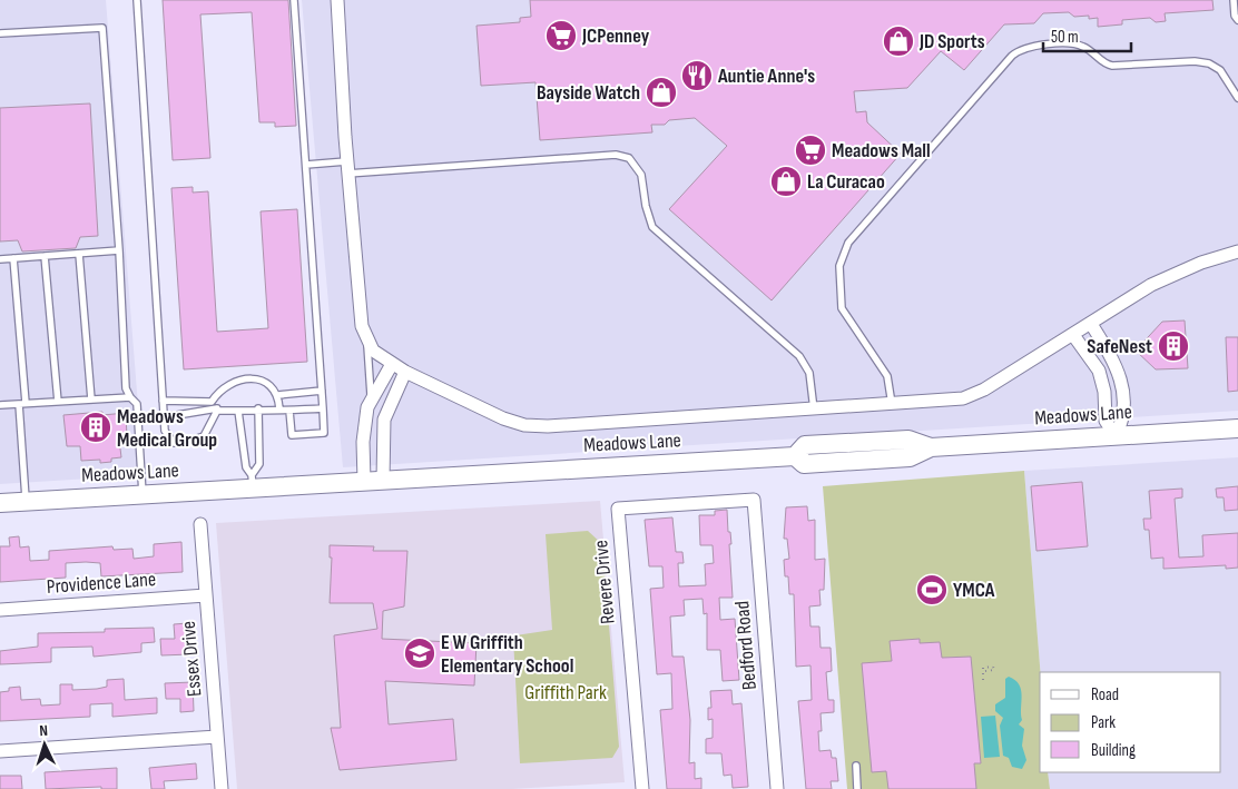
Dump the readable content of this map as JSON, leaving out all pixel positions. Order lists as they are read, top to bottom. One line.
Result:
{"streets":{"street":["Meadows Lane","Revere Drive","Providence Lane","Bedford Road","Essex Drive"]},"crossings":[["Revere Drive","Bedford Road"],["Providence Lane","Essex Drive"]],"parks":["Griffith Park"],"places":{"supermarket":["JCPenney","Meadows Mall"],"shop":["JD Sports","Bayside Watch","La Curacao"],"restaurant":["Auntie Anne's"],"building":["SafeNest","Meadows Medical Group"],"sports":["YMCA"],"school or university":["E W Griffith Elementary School"]},"legend":["Road","Park","Building"],"scale_bar":"50 m","north":"top"}
